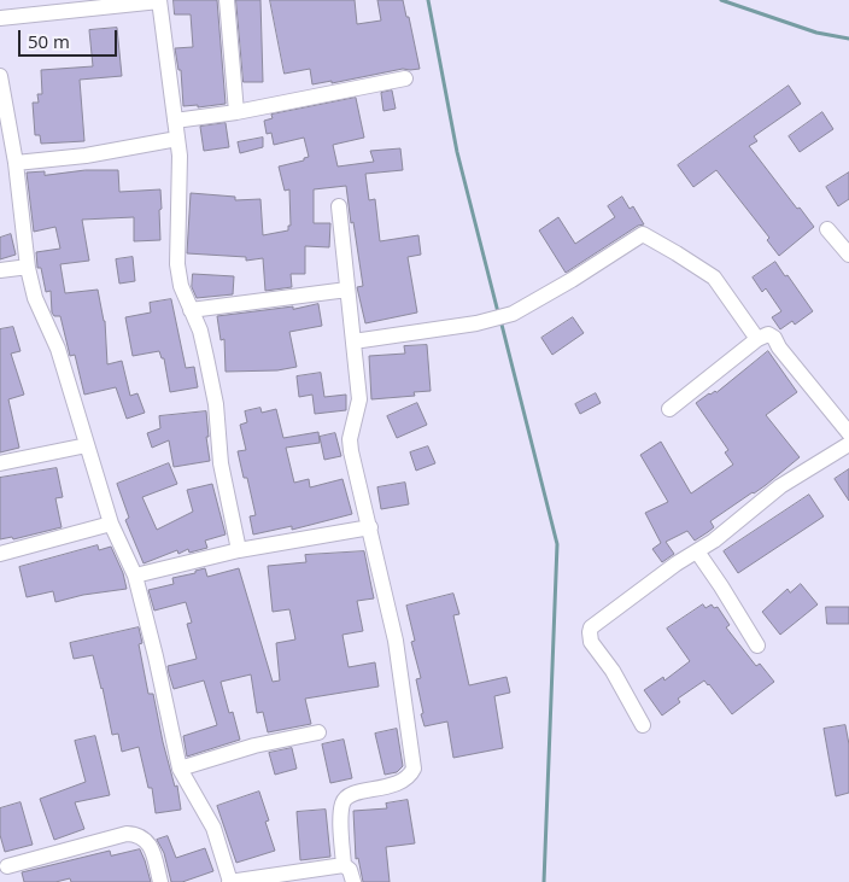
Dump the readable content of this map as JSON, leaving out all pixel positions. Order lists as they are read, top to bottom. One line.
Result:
{"scale_bar":"50 m"}
